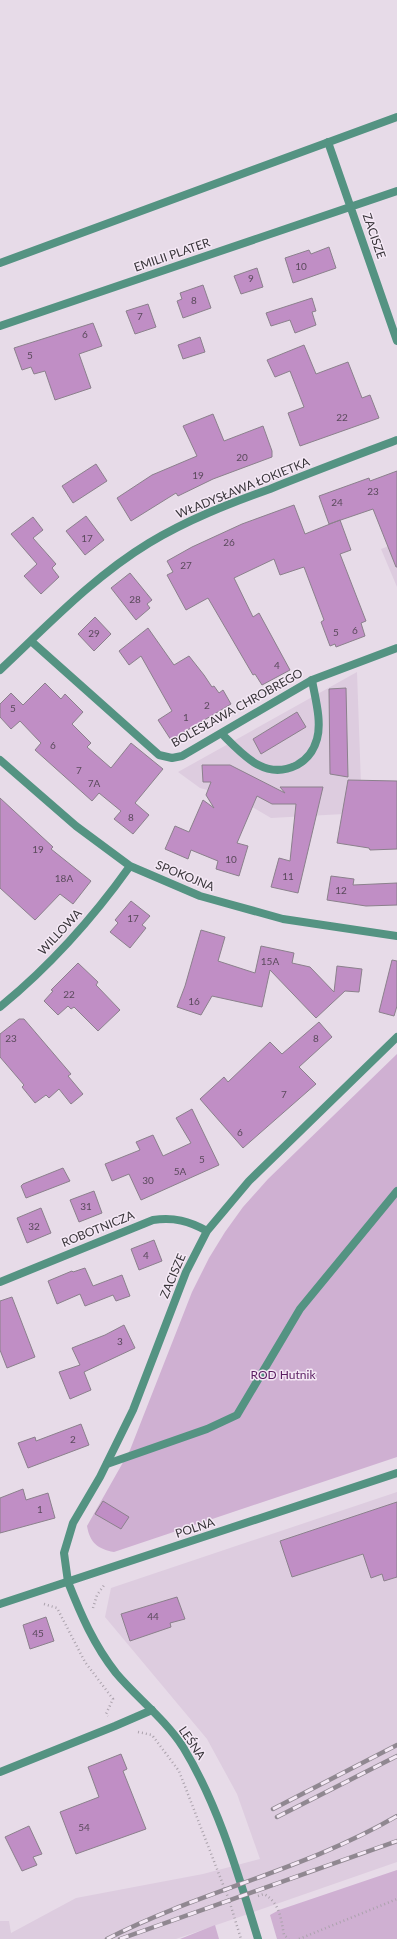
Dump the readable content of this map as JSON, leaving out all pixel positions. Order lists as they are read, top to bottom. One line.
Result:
{"streets":{"street":["ZACISZE","EMILII PLATER","WŁADYSŁAWA ŁOKIETKA","BOLESŁAWA CHROBREGO","SPOKOJNA","WILLOWA","ROBOTNICZA","POLNA","LEŚNA"]},"crossings":[["ZACISZE","EMILII PLATER"],["ZACISZE","ROBOTNICZA"],["ZACISZE","POLNA"],["ZACISZE","LEŚNA"],["WŁADYSŁAWA ŁOKIETKA","BOLESŁAWA CHROBREGO"],["SPOKOJNA","WILLOWA"],["POLNA","LEŚNA"]],"parks":["ROD Hutnik"],"house_numbers":["10","9","8","7","6","5","22","20","19","23","24","17","26","27","28","6","5","29","4","2","5","1","6","7","7A","8","19","10","11","18A","12","17","15A","22","16","23","8","7","6","5","5A","30","31","32","4","3","2","1","44","45","54"]}
